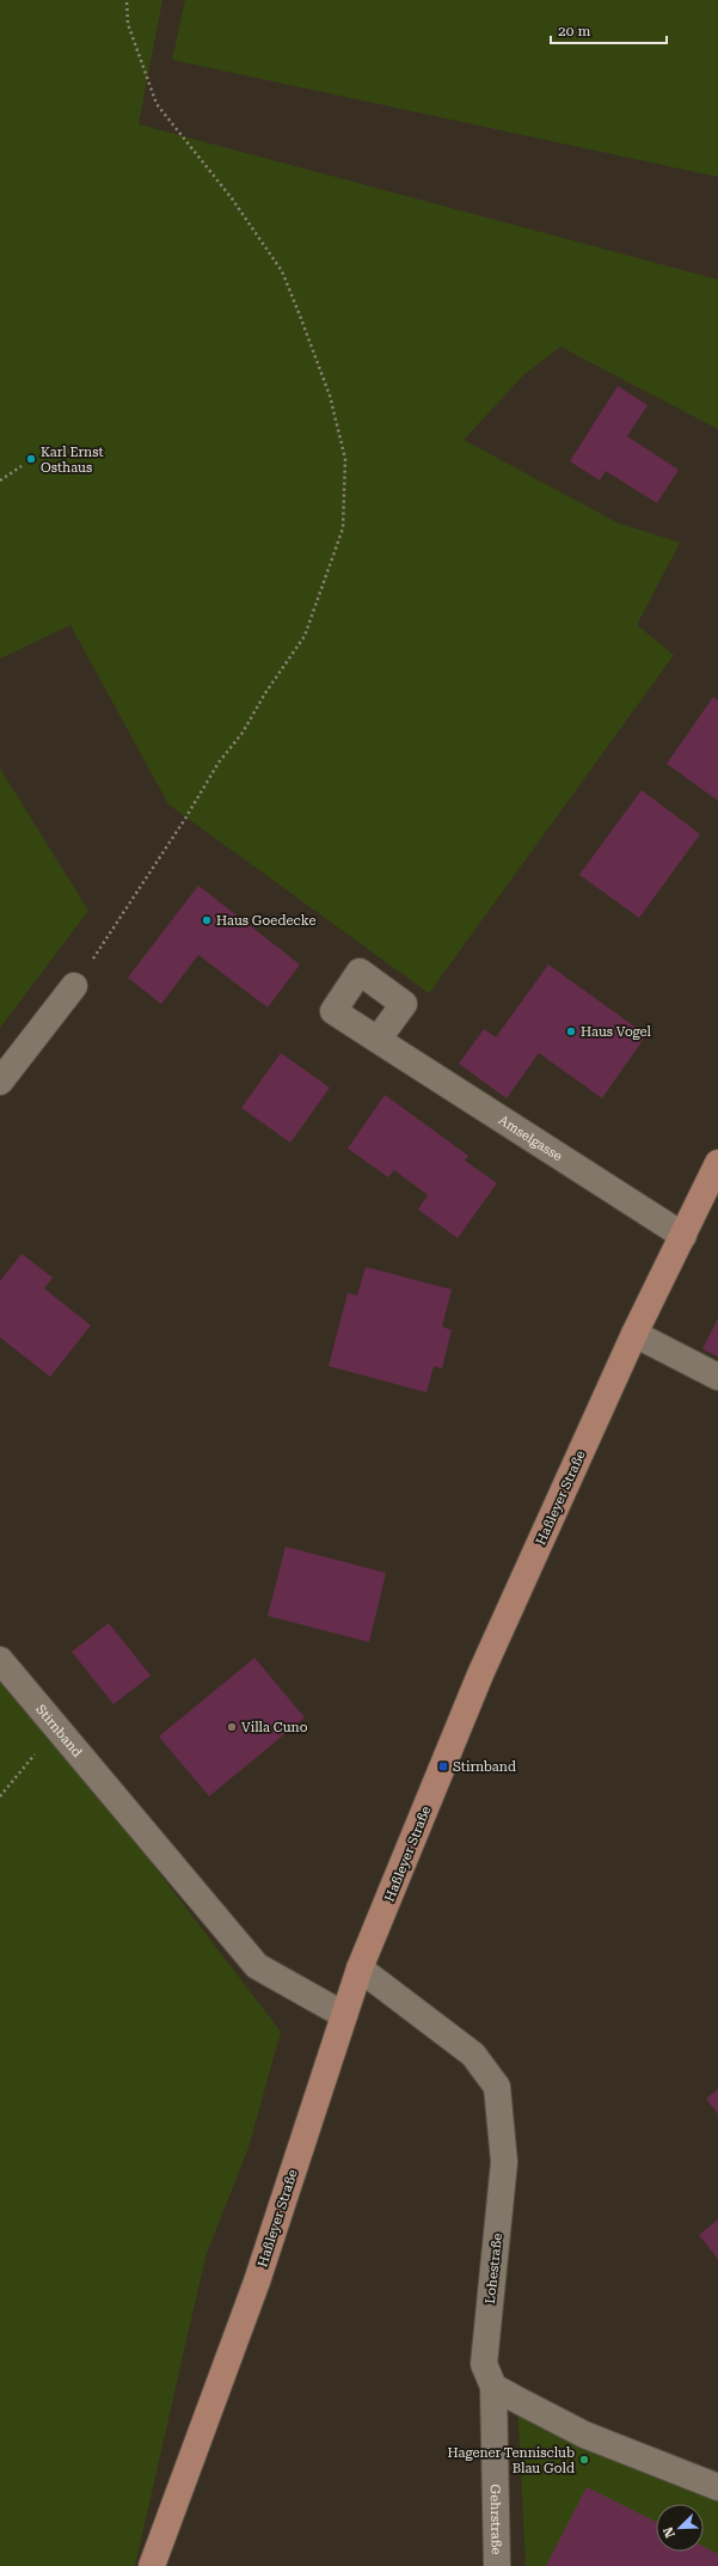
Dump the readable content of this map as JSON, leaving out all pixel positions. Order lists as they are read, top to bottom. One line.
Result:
{"streets":{"main road":["Haßleyer Straße"],"street":["Amselgasse","Stirnband","Lohestraße","Gehrstraße"]},"crossings":[["Amselgasse","Haßleyer Straße"],["Haßleyer Straße","Stirnband"],["Haßleyer Straße","Lohestraße"],["Lohestraße","Gehrstraße"]],"places":{"other":["Karl Ernst Osthaus","Haus Goedecke","Haus Vogel","Villa Cuno","Hagener Tennisclub Blau Gold"],"transit":["Stirnband"]},"scale_bar":"20 m","north":"bottom left"}
